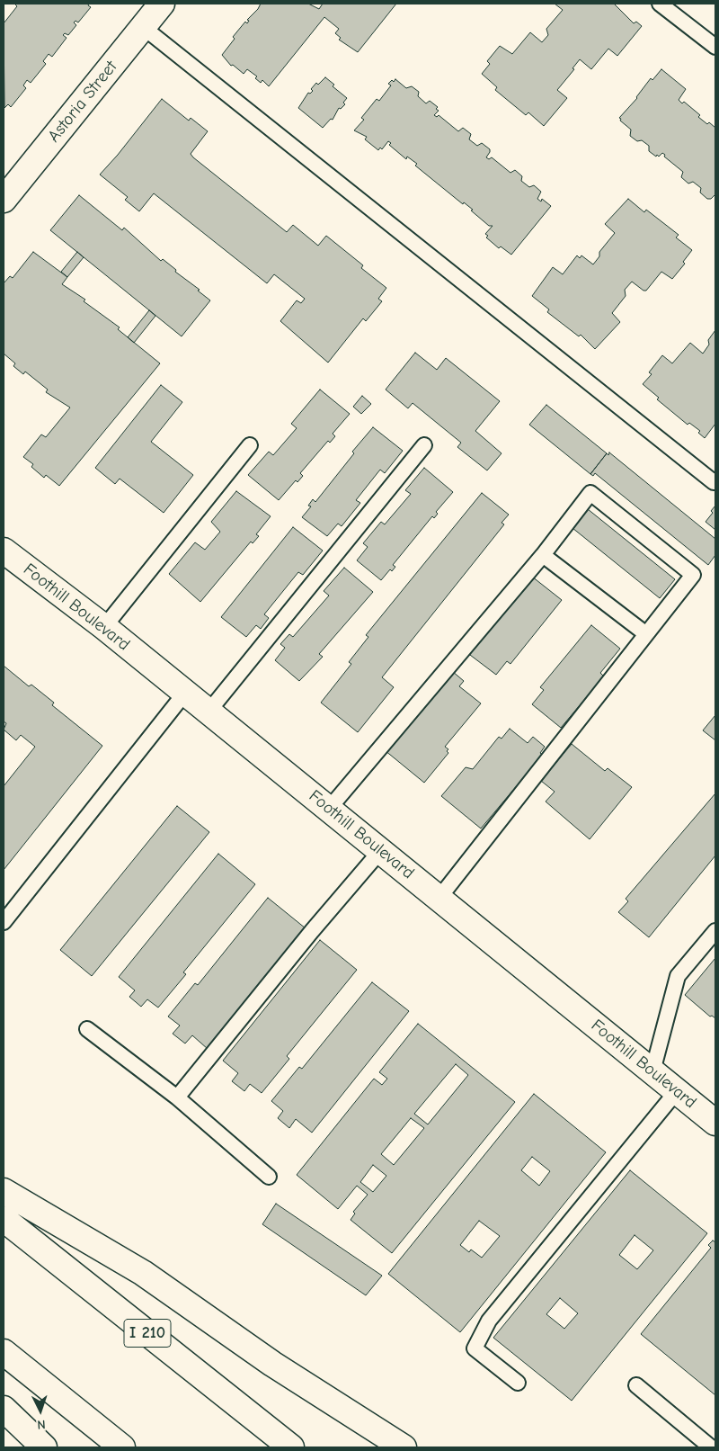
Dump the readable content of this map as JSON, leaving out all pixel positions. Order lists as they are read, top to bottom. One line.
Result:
{"streets":{"main road":["Astoria Street","Foothill Boulevard","I 210"]},"north":"bottom"}
